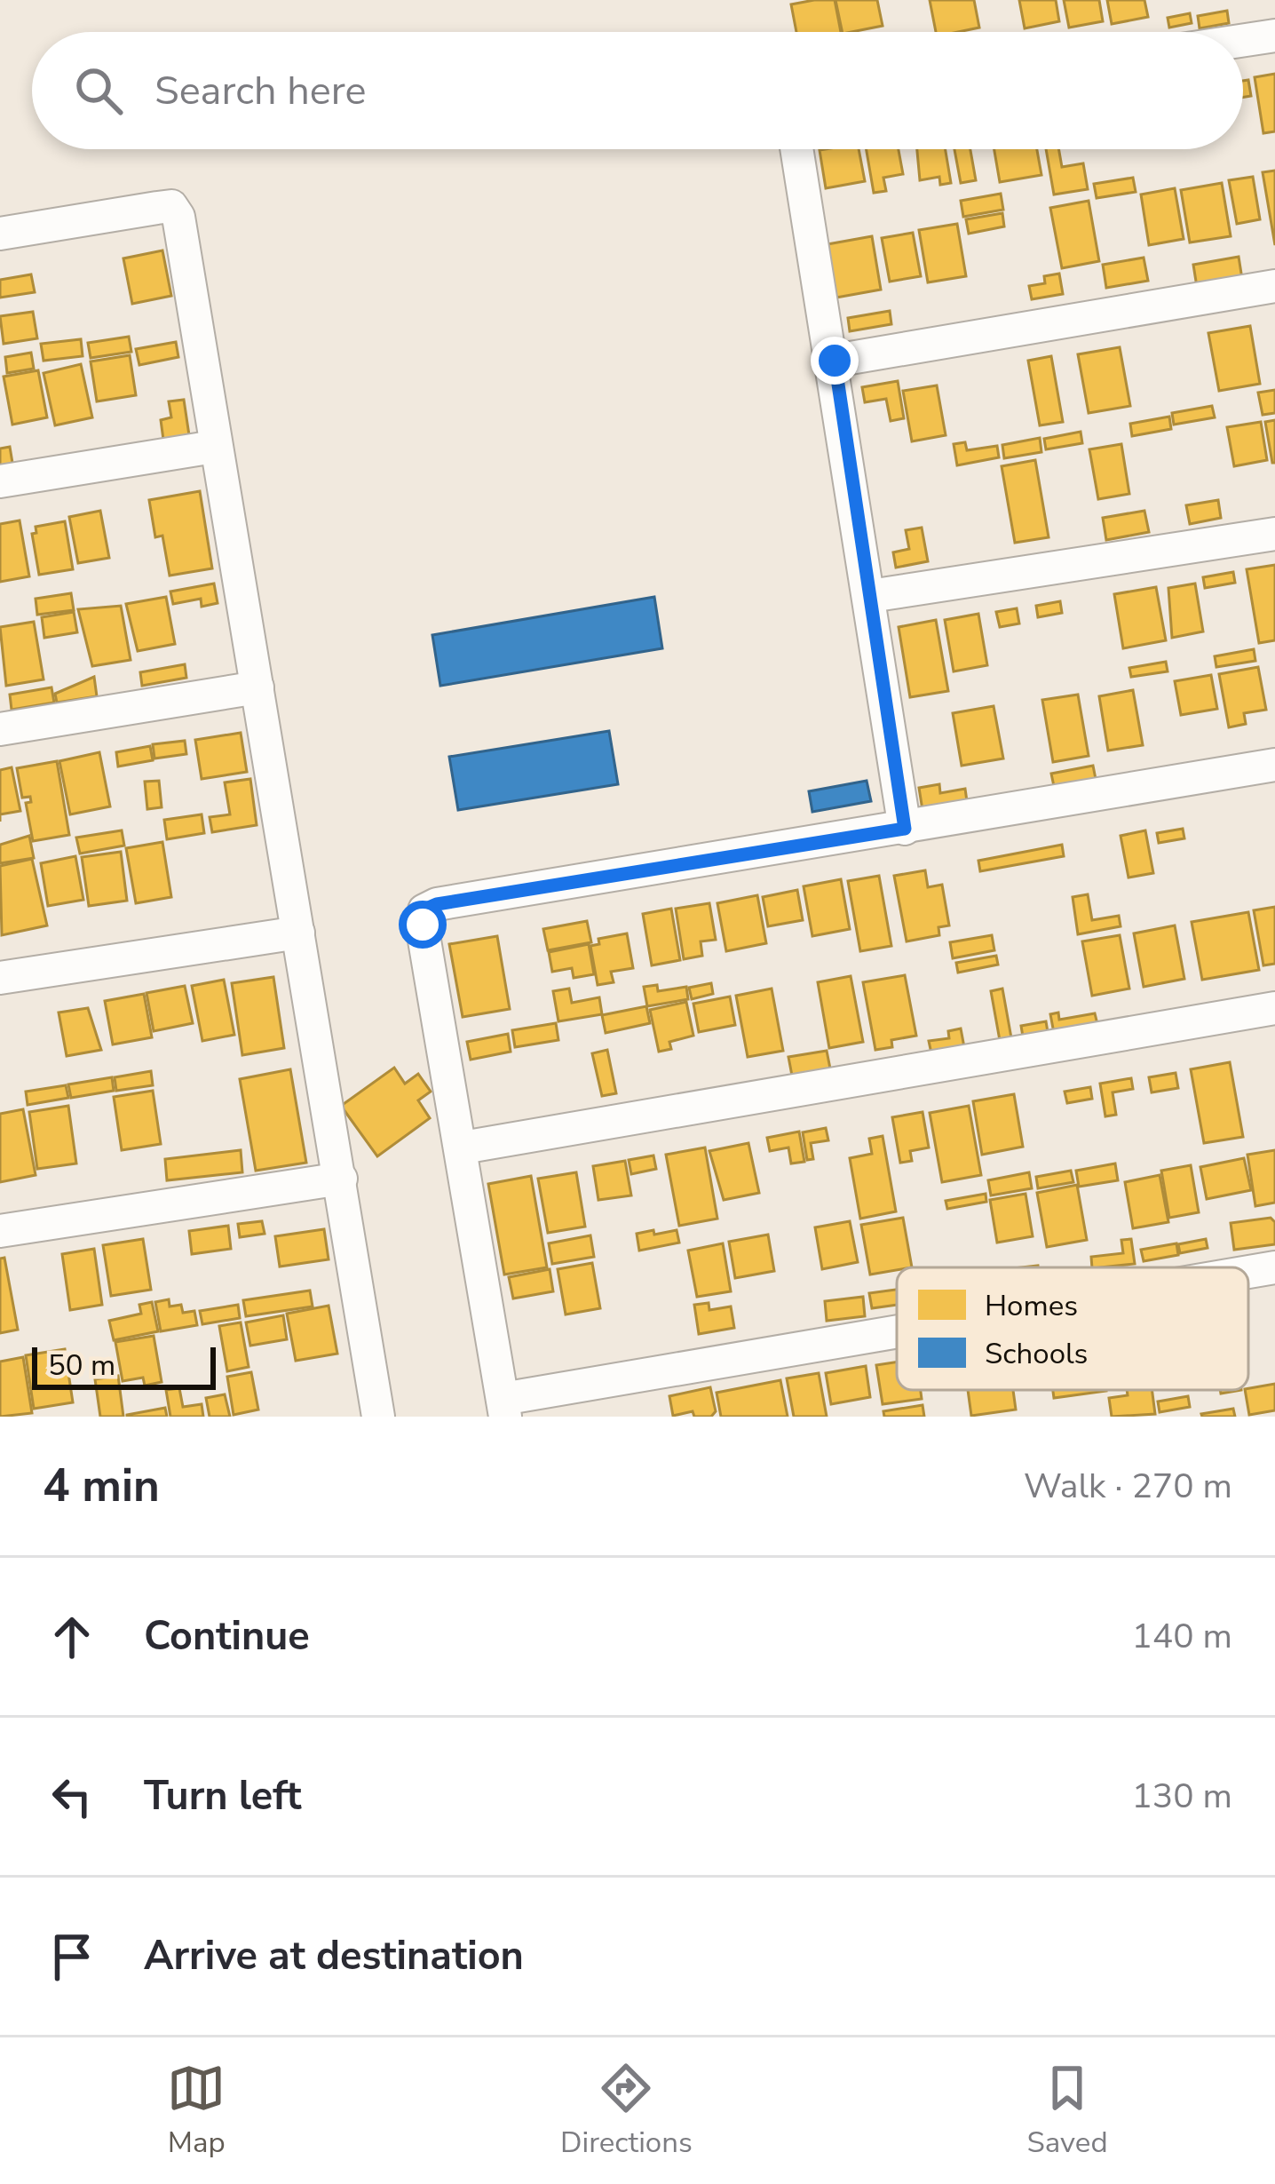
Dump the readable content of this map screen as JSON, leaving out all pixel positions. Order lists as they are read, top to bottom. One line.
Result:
{"legend":["Homes","Schools"],"scale_bar":"50 m","page":{"search":"Search here","scale":"50 m","heading":["4 min","Walk · 270 m"],"list":[["Continue","140 m"],["Turn left","130 m"],"Arrive at destination"],"nav":["Map","Directions","Saved"]}}
